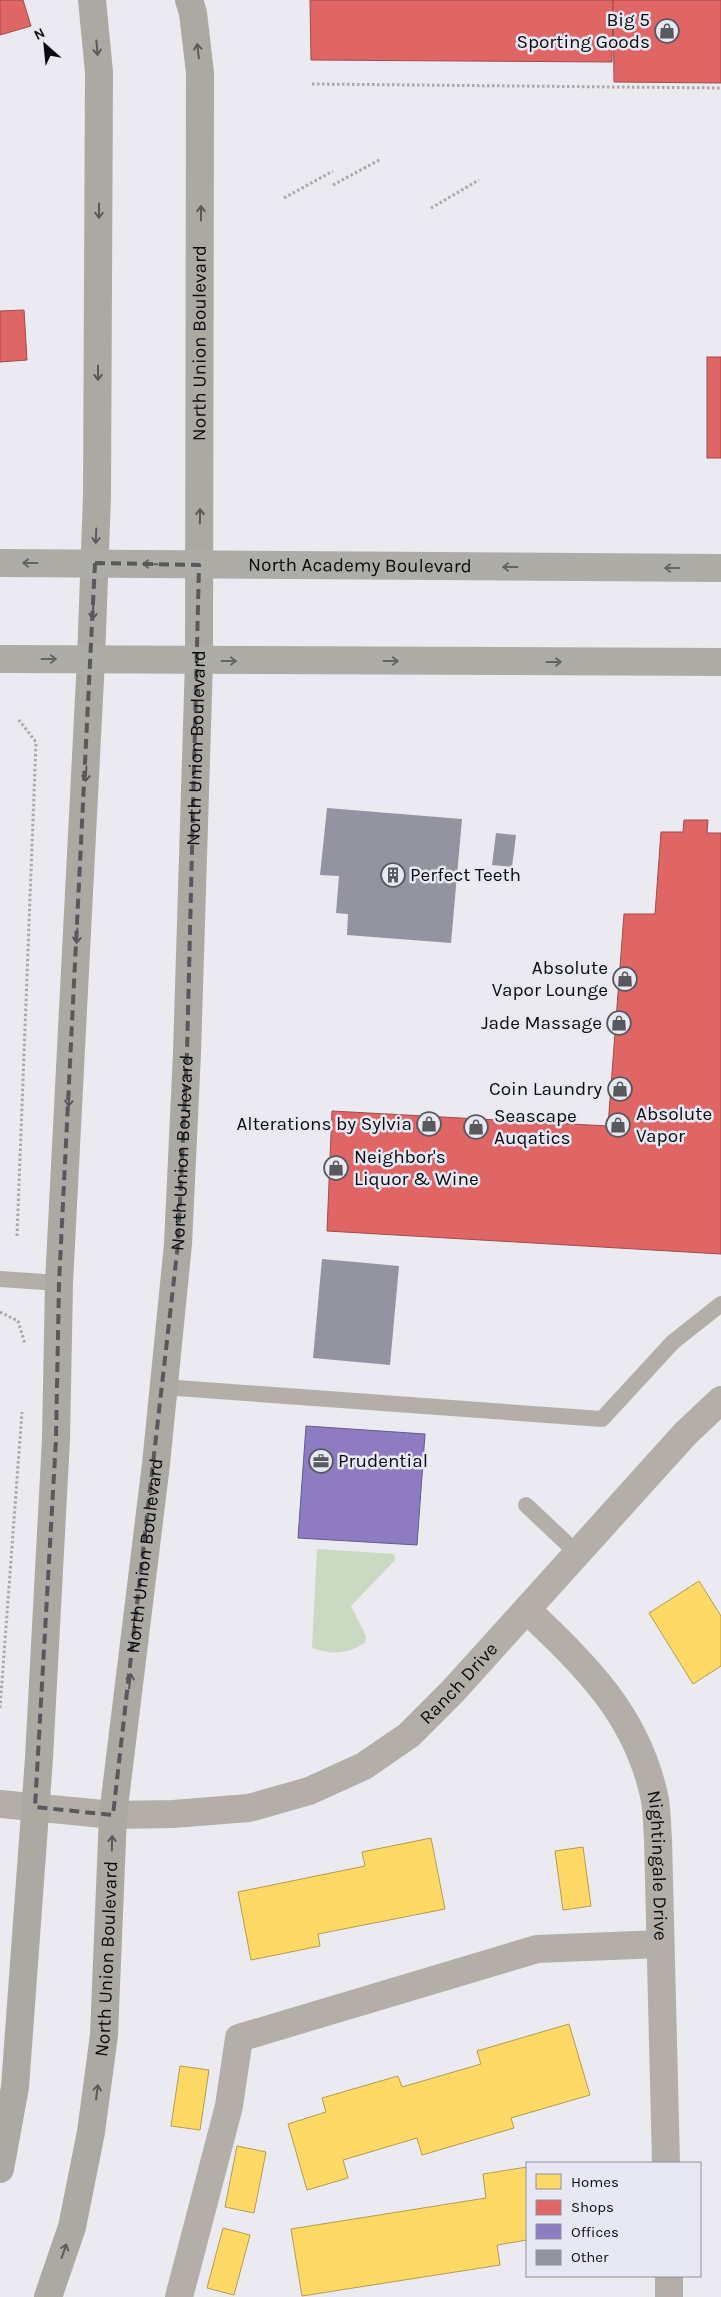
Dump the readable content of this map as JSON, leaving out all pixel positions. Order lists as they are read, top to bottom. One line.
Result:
{"streets":{"highway":["North Academy Boulevard"],"main road":["North Union Boulevard"],"street":["Ranch Drive","Nightingale Drive"]},"crossings":[["North Union Boulevard","North Academy Boulevard"],["North Union Boulevard","Ranch Drive"],["Ranch Drive","Nightingale Drive"]],"places":{"shop":["Big 5 Sporting Goods","Absolute Vapor Lounge","Jade Massage","Coin Laundry","Alterations by Sylvia","Absolute Vapor","Seascape Auqatics","Neighbor's Liquor & Wine"],"building":["Perfect Teeth"],"office":["Prudential"]},"legend":["Homes","Shops","Offices","Other"],"north":"top left"}
